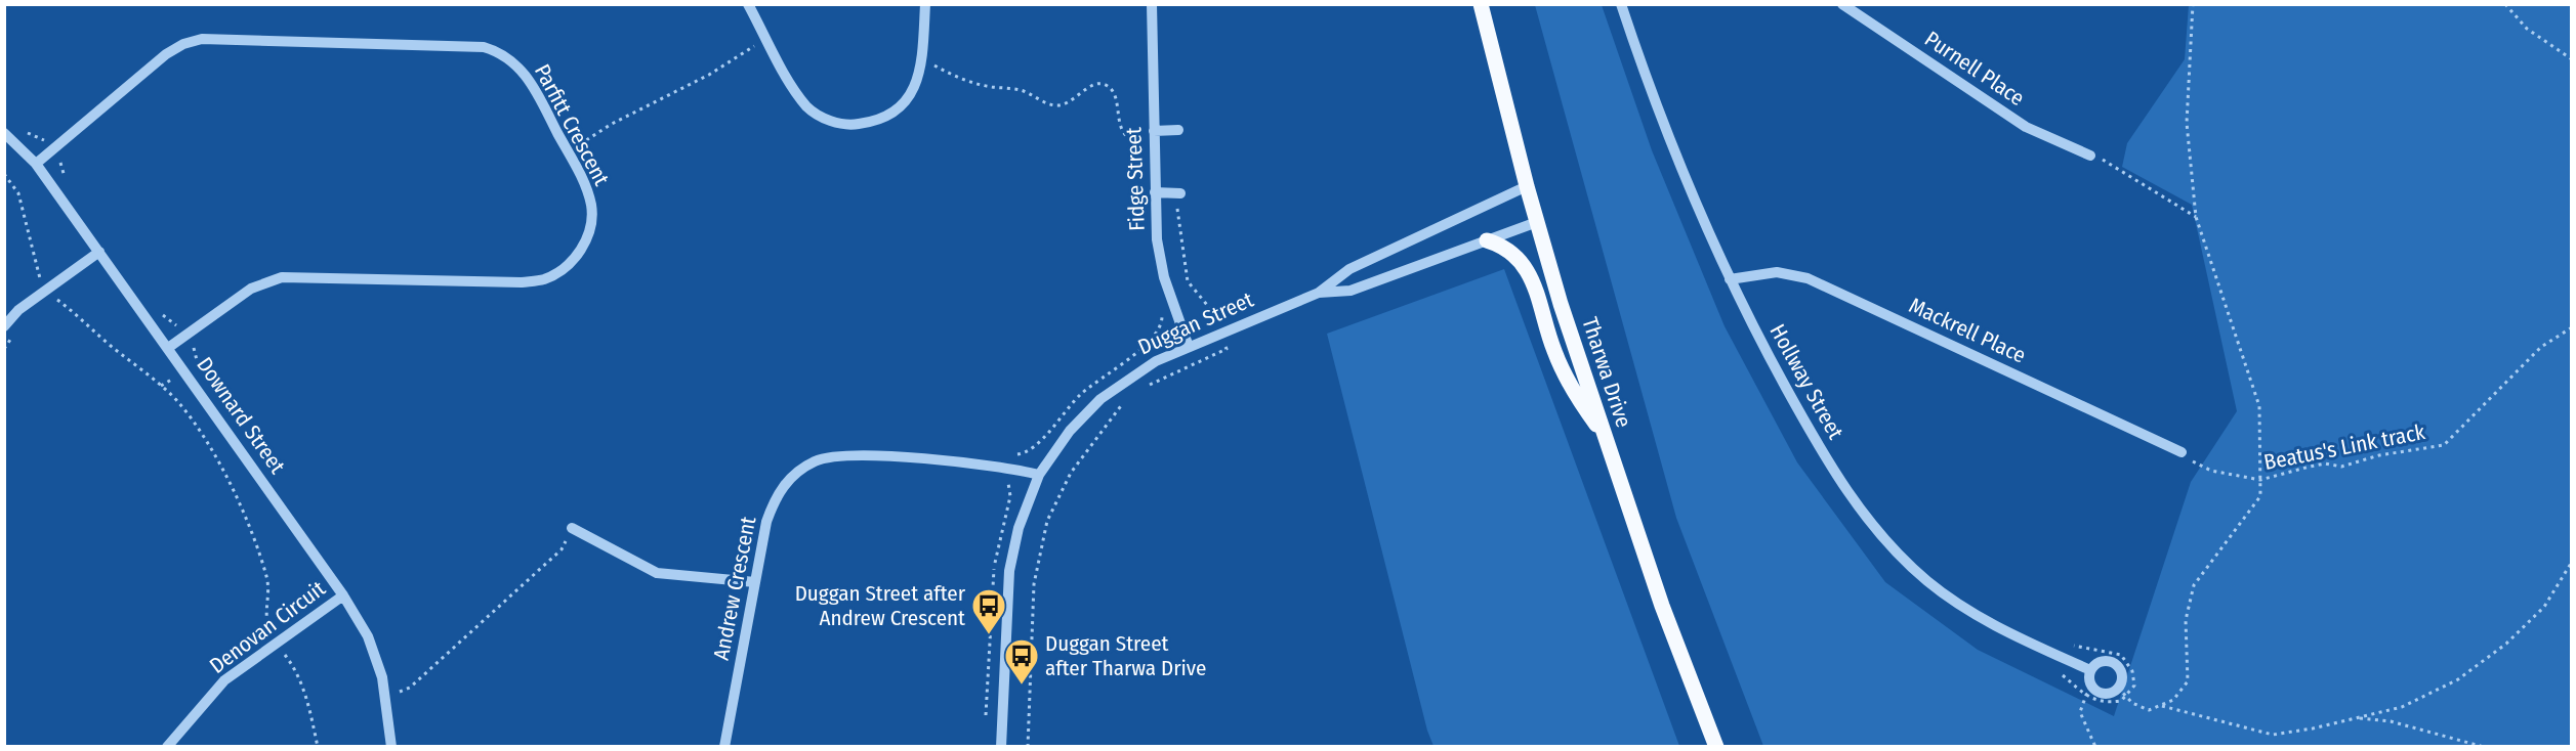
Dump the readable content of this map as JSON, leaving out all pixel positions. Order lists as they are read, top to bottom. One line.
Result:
{"streets":{"main road":["Tharwa Drive"],"street":["Purnell Place","Parfitt Crescent","Fidge Street","Duggan Street","Mackrell Place","Hollway Street","Downard Street","Andrew Crescent","Denovan Circuit"],"path":["Beatus's Link track"]},"crossings":[["Parfitt Crescent","Downard Street"],["Fidge Street","Duggan Street"],["Duggan Street","Tharwa Drive"],["Duggan Street","Andrew Crescent"],["Mackrell Place","Hollway Street"],["Downard Street","Denovan Circuit"]],"places":{"bus stop":["Duggan Street after Andrew Crescent","Duggan Street after Tharwa Drive"]}}
